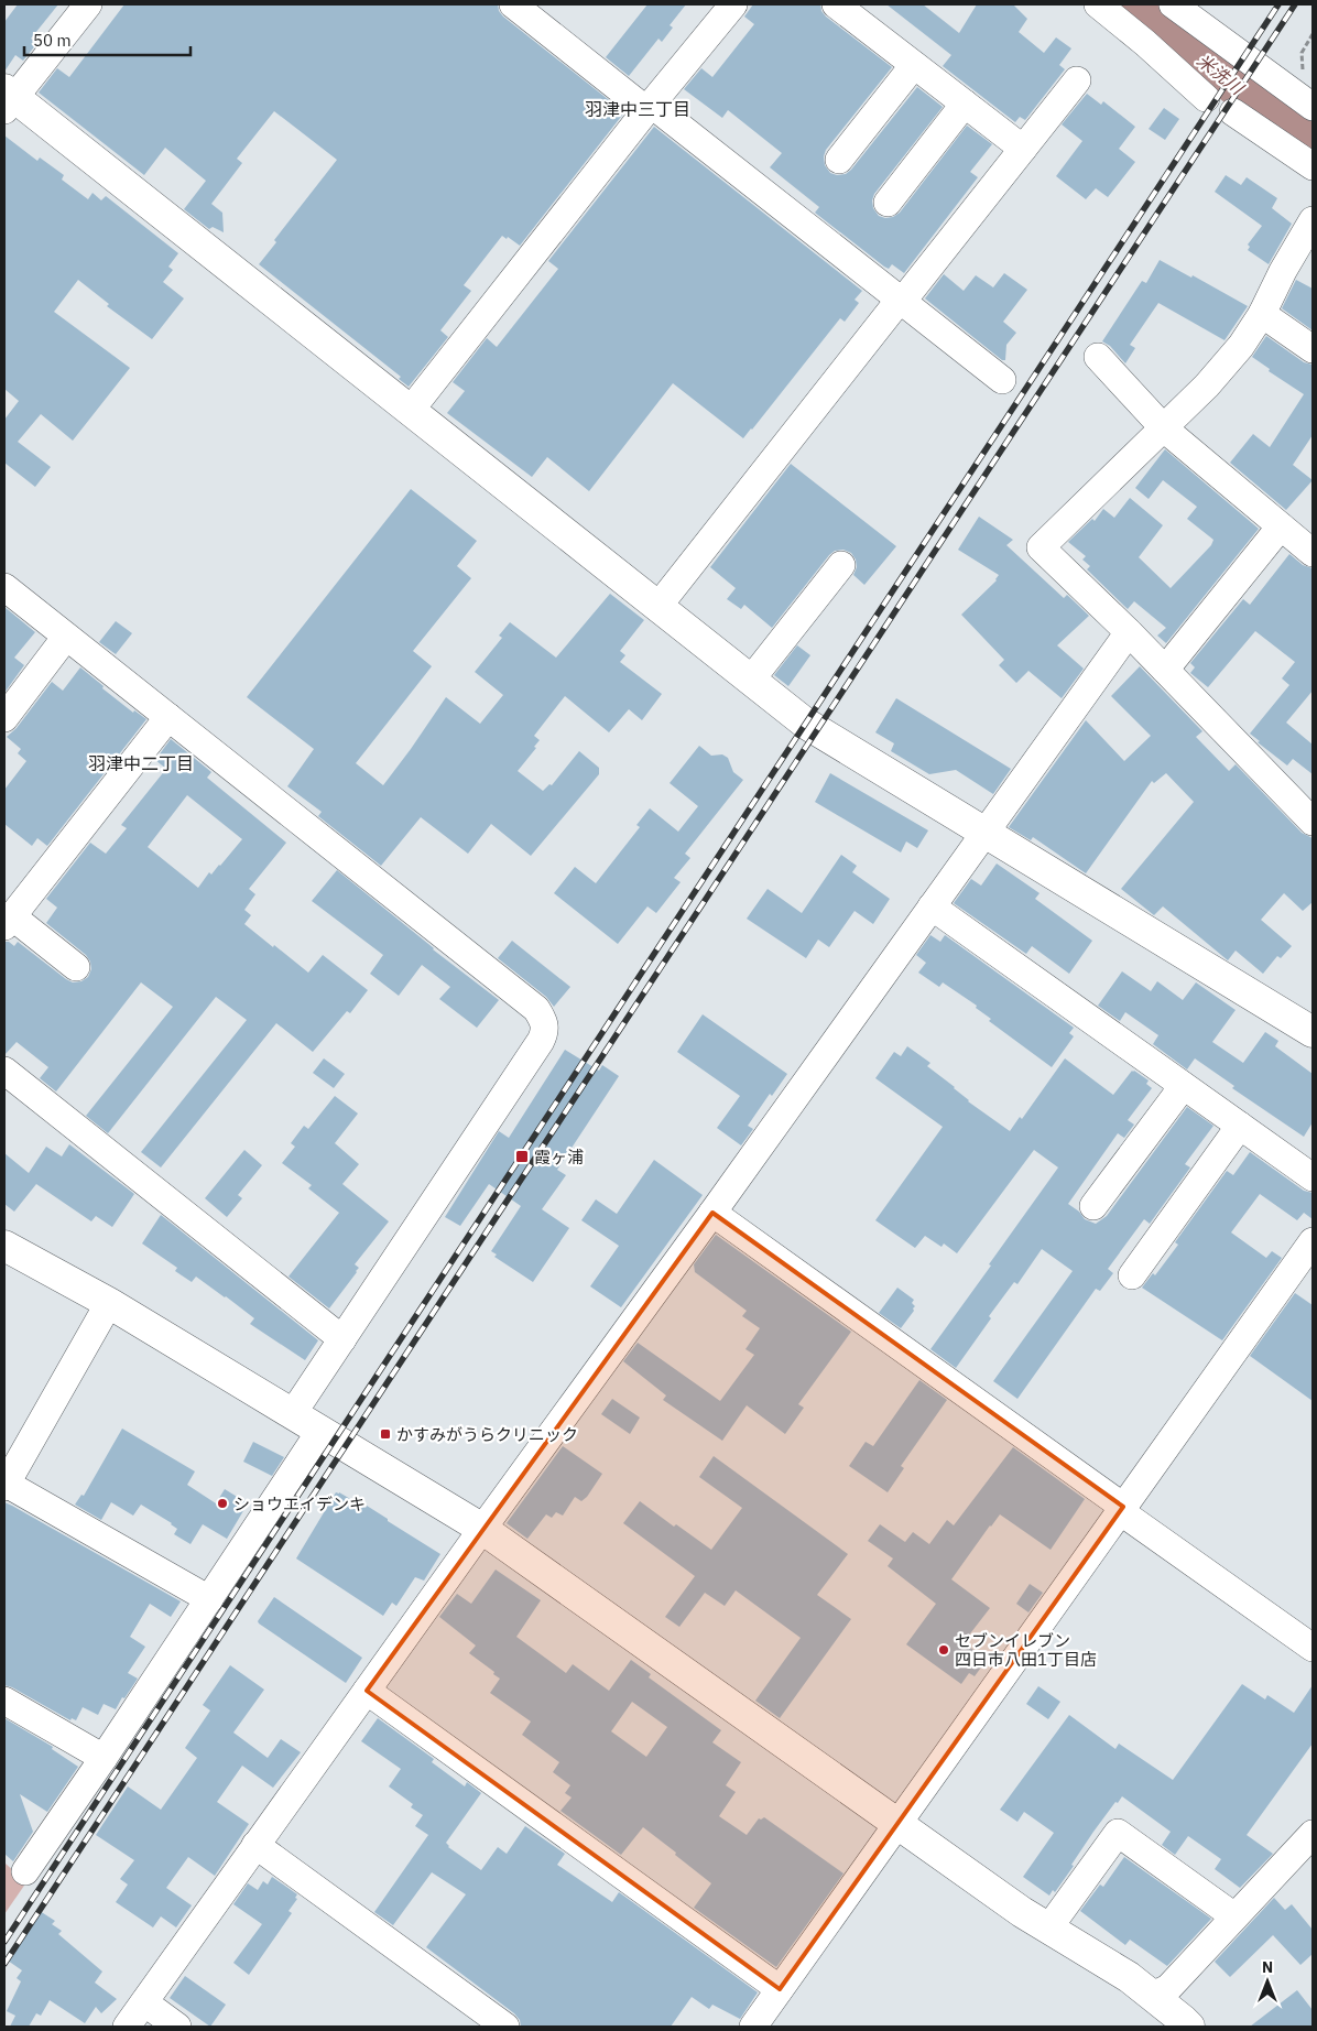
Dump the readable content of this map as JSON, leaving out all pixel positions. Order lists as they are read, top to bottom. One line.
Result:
{"districts":["羽津中三丁目","羽津中二丁目"],"water":["米洗川"],"places":{"transit":["霞ヶ浦","かすみがうらクリニック"],"other":["ショウエイデンキ","セブンイレブン 四日市八田1丁目店"]},"scale_bar":"50 m","north":"top"}
